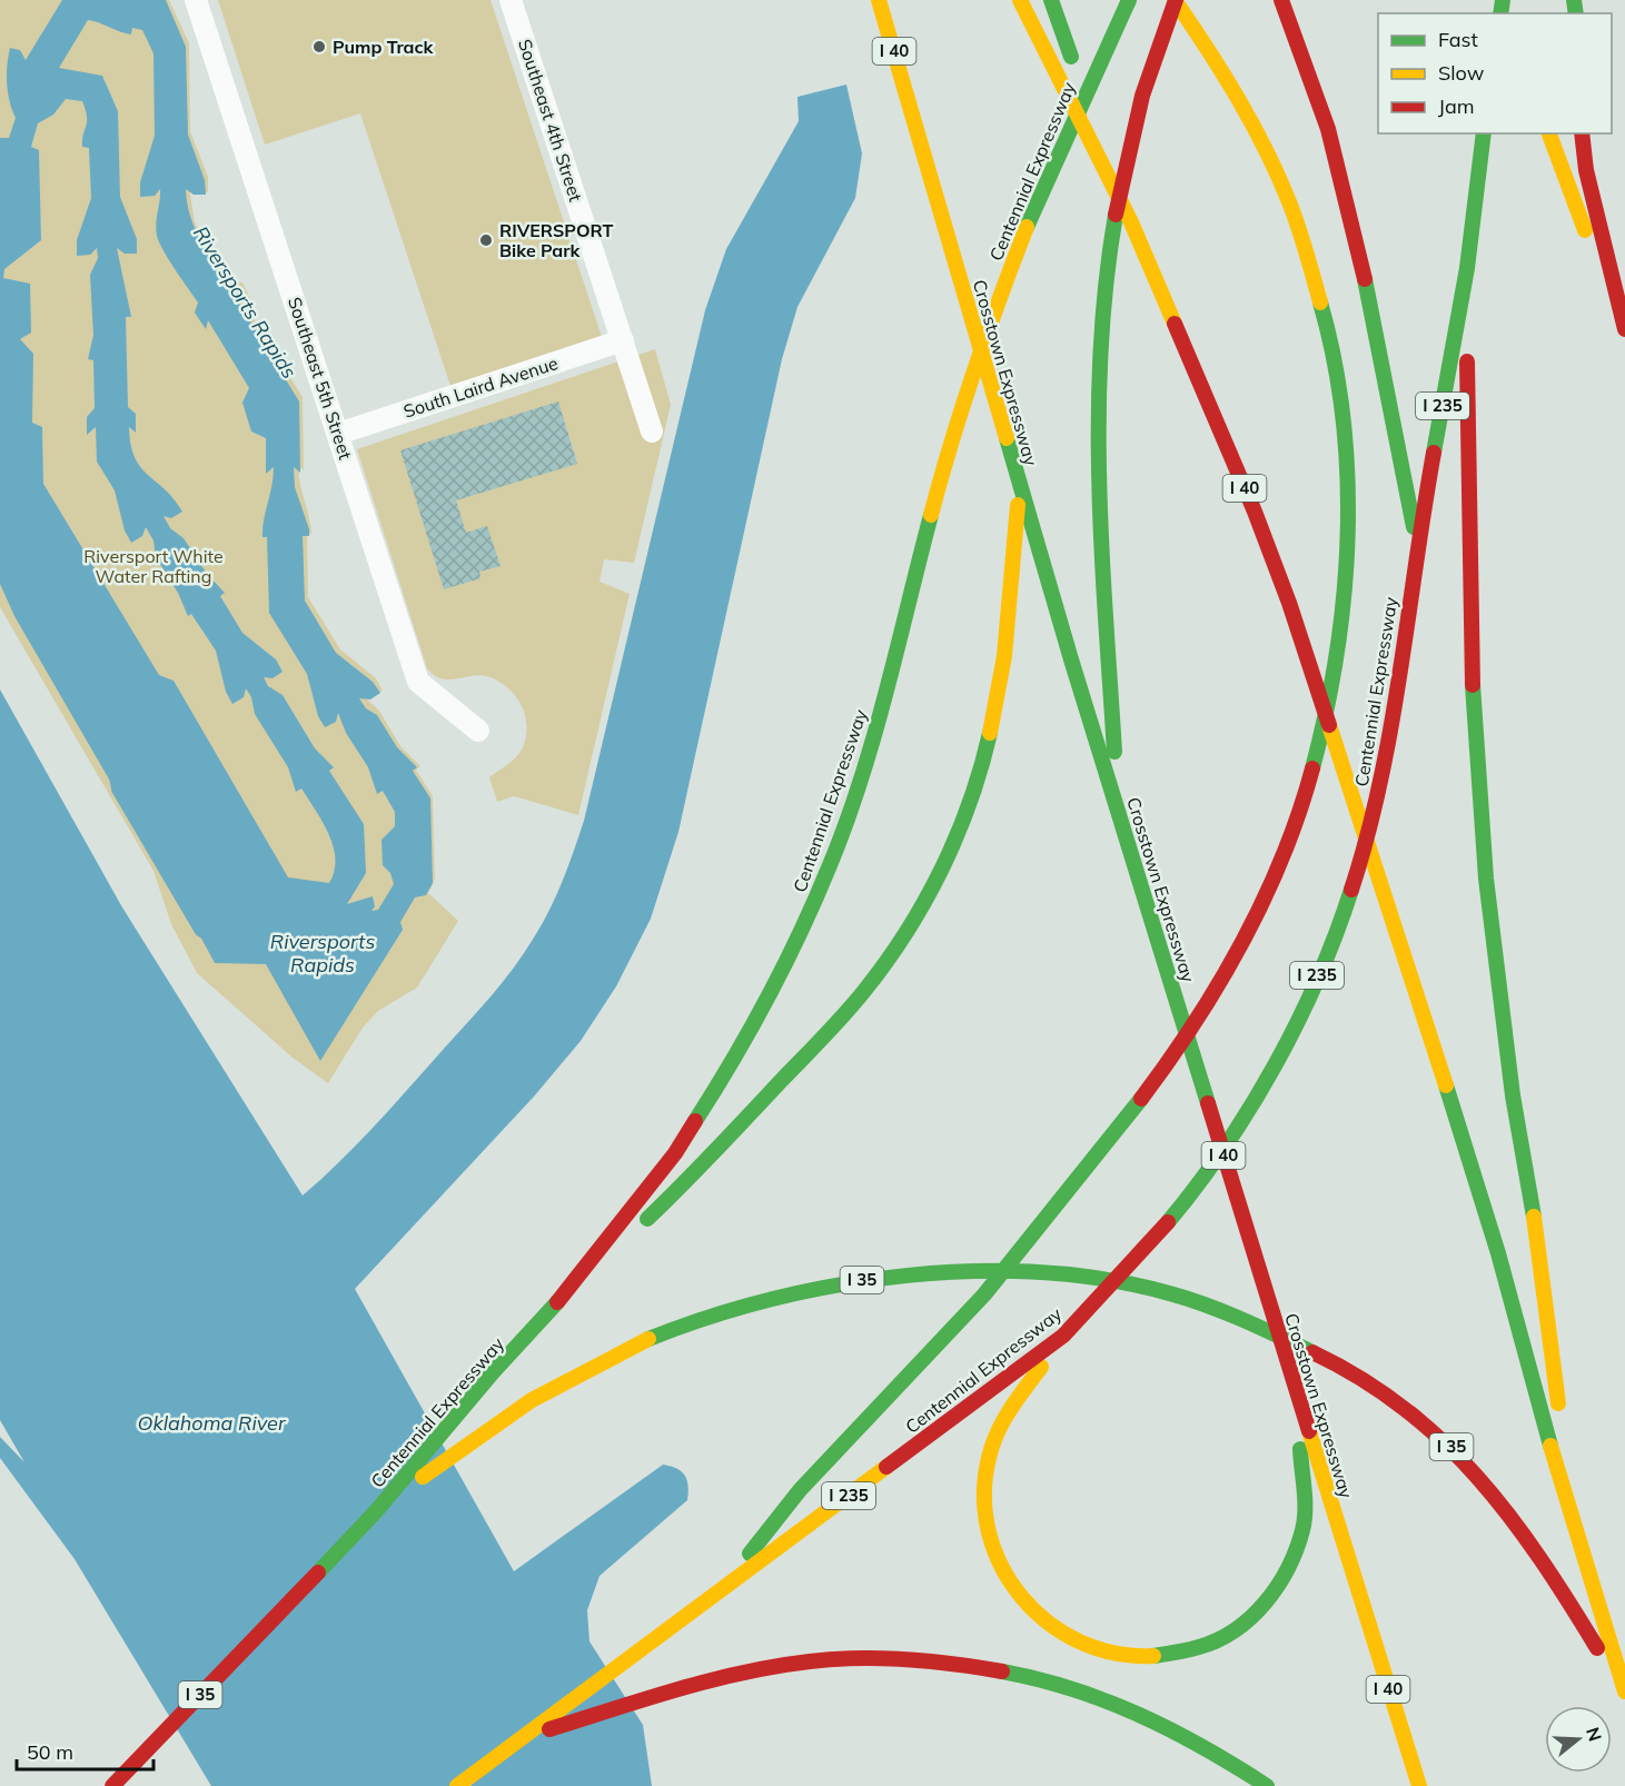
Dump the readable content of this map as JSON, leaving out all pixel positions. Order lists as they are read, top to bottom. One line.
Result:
{"streets":{"main road":["I 40","Centennial Expressway","Crosstown Expressway","I 235","I 35"],"street":["Southeast 4th Street","Southeast 5th Street","South Laird Avenue"]},"crossings":[["I 40","I 35"],["Southeast 4th Street","South Laird Avenue"],["Centennial Expressway","I 35"],["Southeast 5th Street","South Laird Avenue"]],"water":["Riversports Rapids","Oklahoma River"],"parks":["Riversport White Water Rafting"],"places":["Pump Track","RIVERSPORT Bike Park"],"legend":["Fast","Slow","Jam"],"scale_bar":"50 m","north":"right"}
